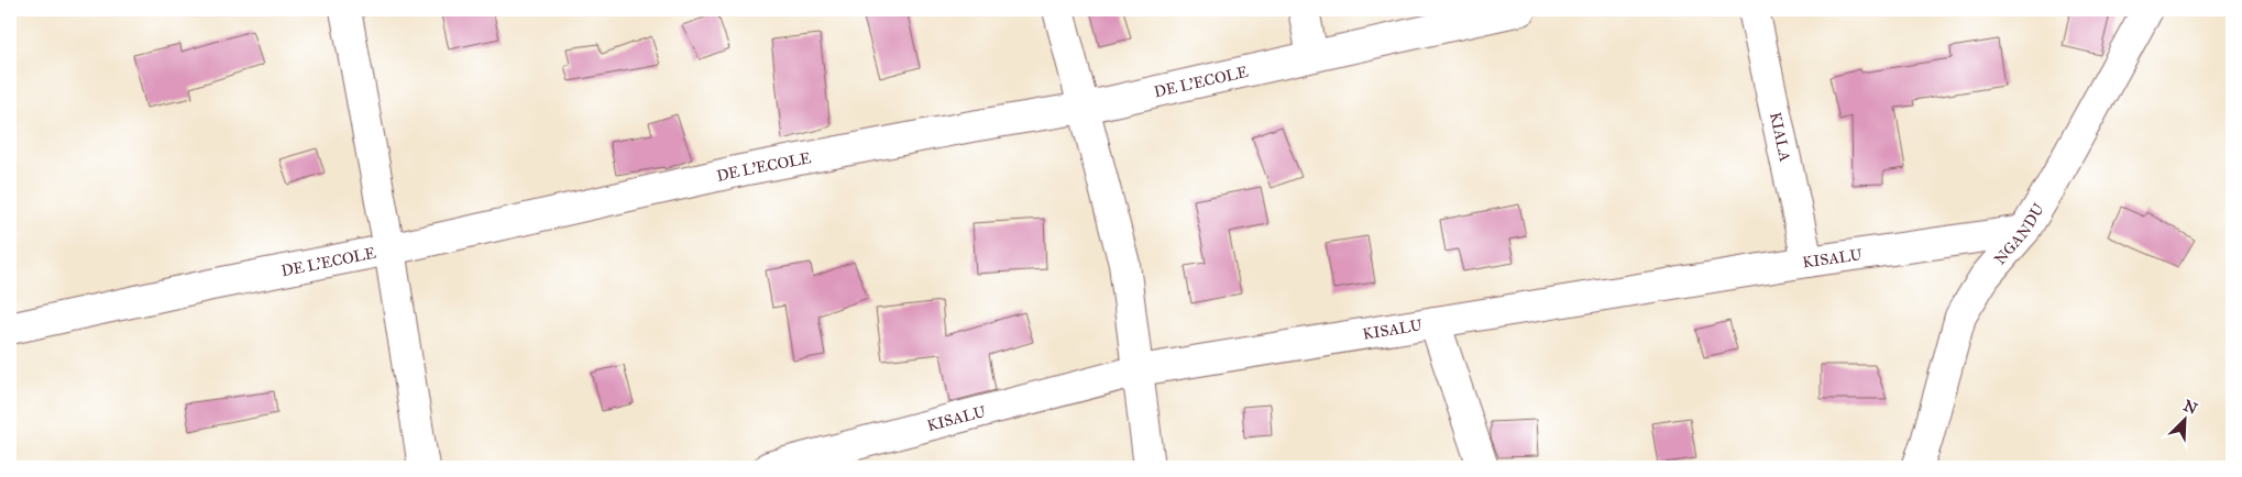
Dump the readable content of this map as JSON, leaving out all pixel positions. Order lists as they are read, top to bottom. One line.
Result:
{"streets":{"street":["DE L'ECOLE","KIALA","NGANDU","KISALU"]},"crossings":[["KIALA","KISALU"],["NGANDU","KISALU"]],"north":"top right"}
